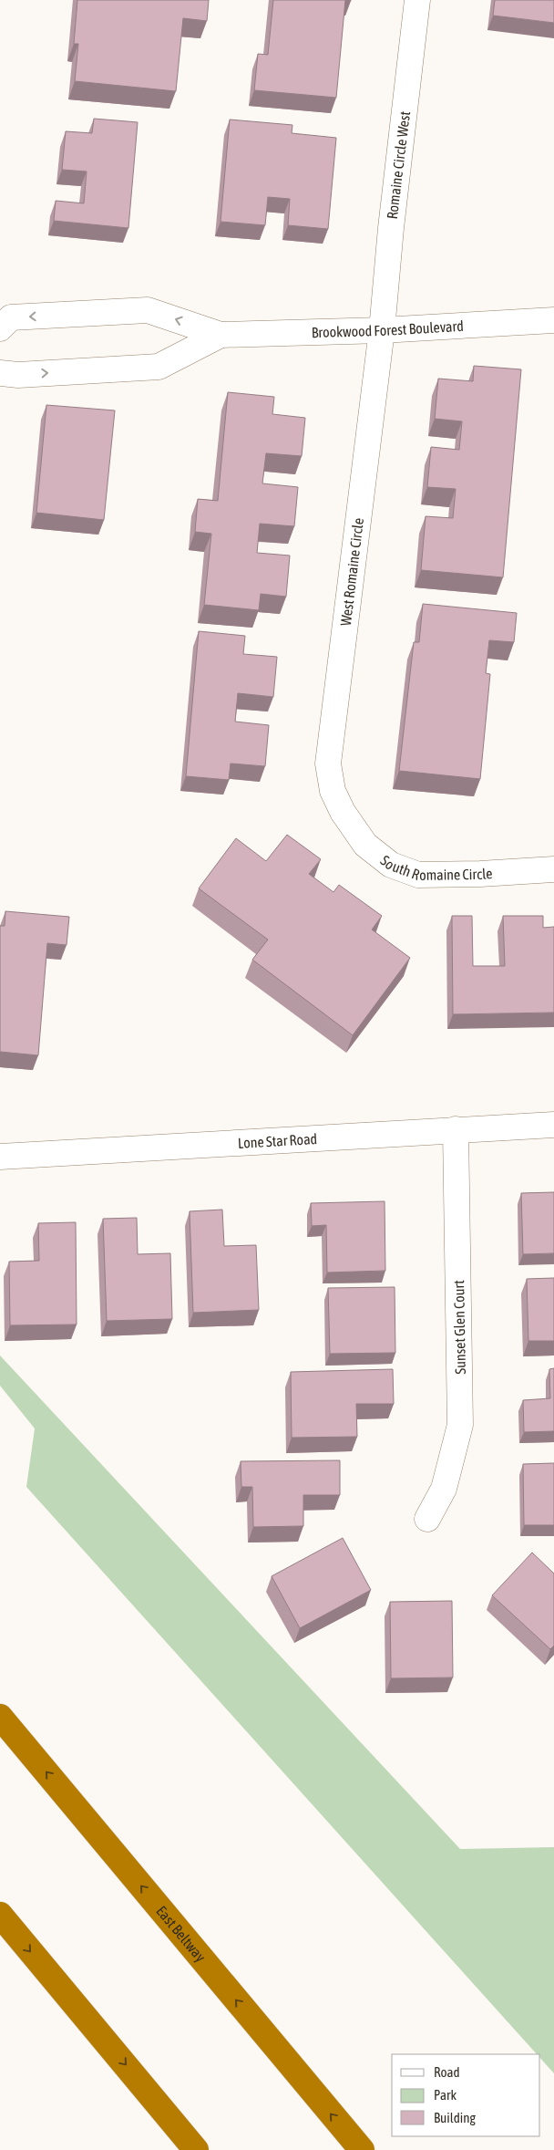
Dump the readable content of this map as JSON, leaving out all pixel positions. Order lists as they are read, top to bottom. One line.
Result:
{"streets":{"highway":["East Beltway"],"street":["Romaine Circle West","Brookwood Forest Boulevard","West Romaine Circle","South Romaine Circle","Lone Star Road","Sunset Glen Court"]},"crossings":[["Romaine Circle West","Brookwood Forest Boulevard"],["Romaine Circle West","West Romaine Circle"],["Brookwood Forest Boulevard","West Romaine Circle"],["West Romaine Circle","South Romaine Circle"],["Lone Star Road","Sunset Glen Court"]],"legend":["Road","Park","Building"]}
